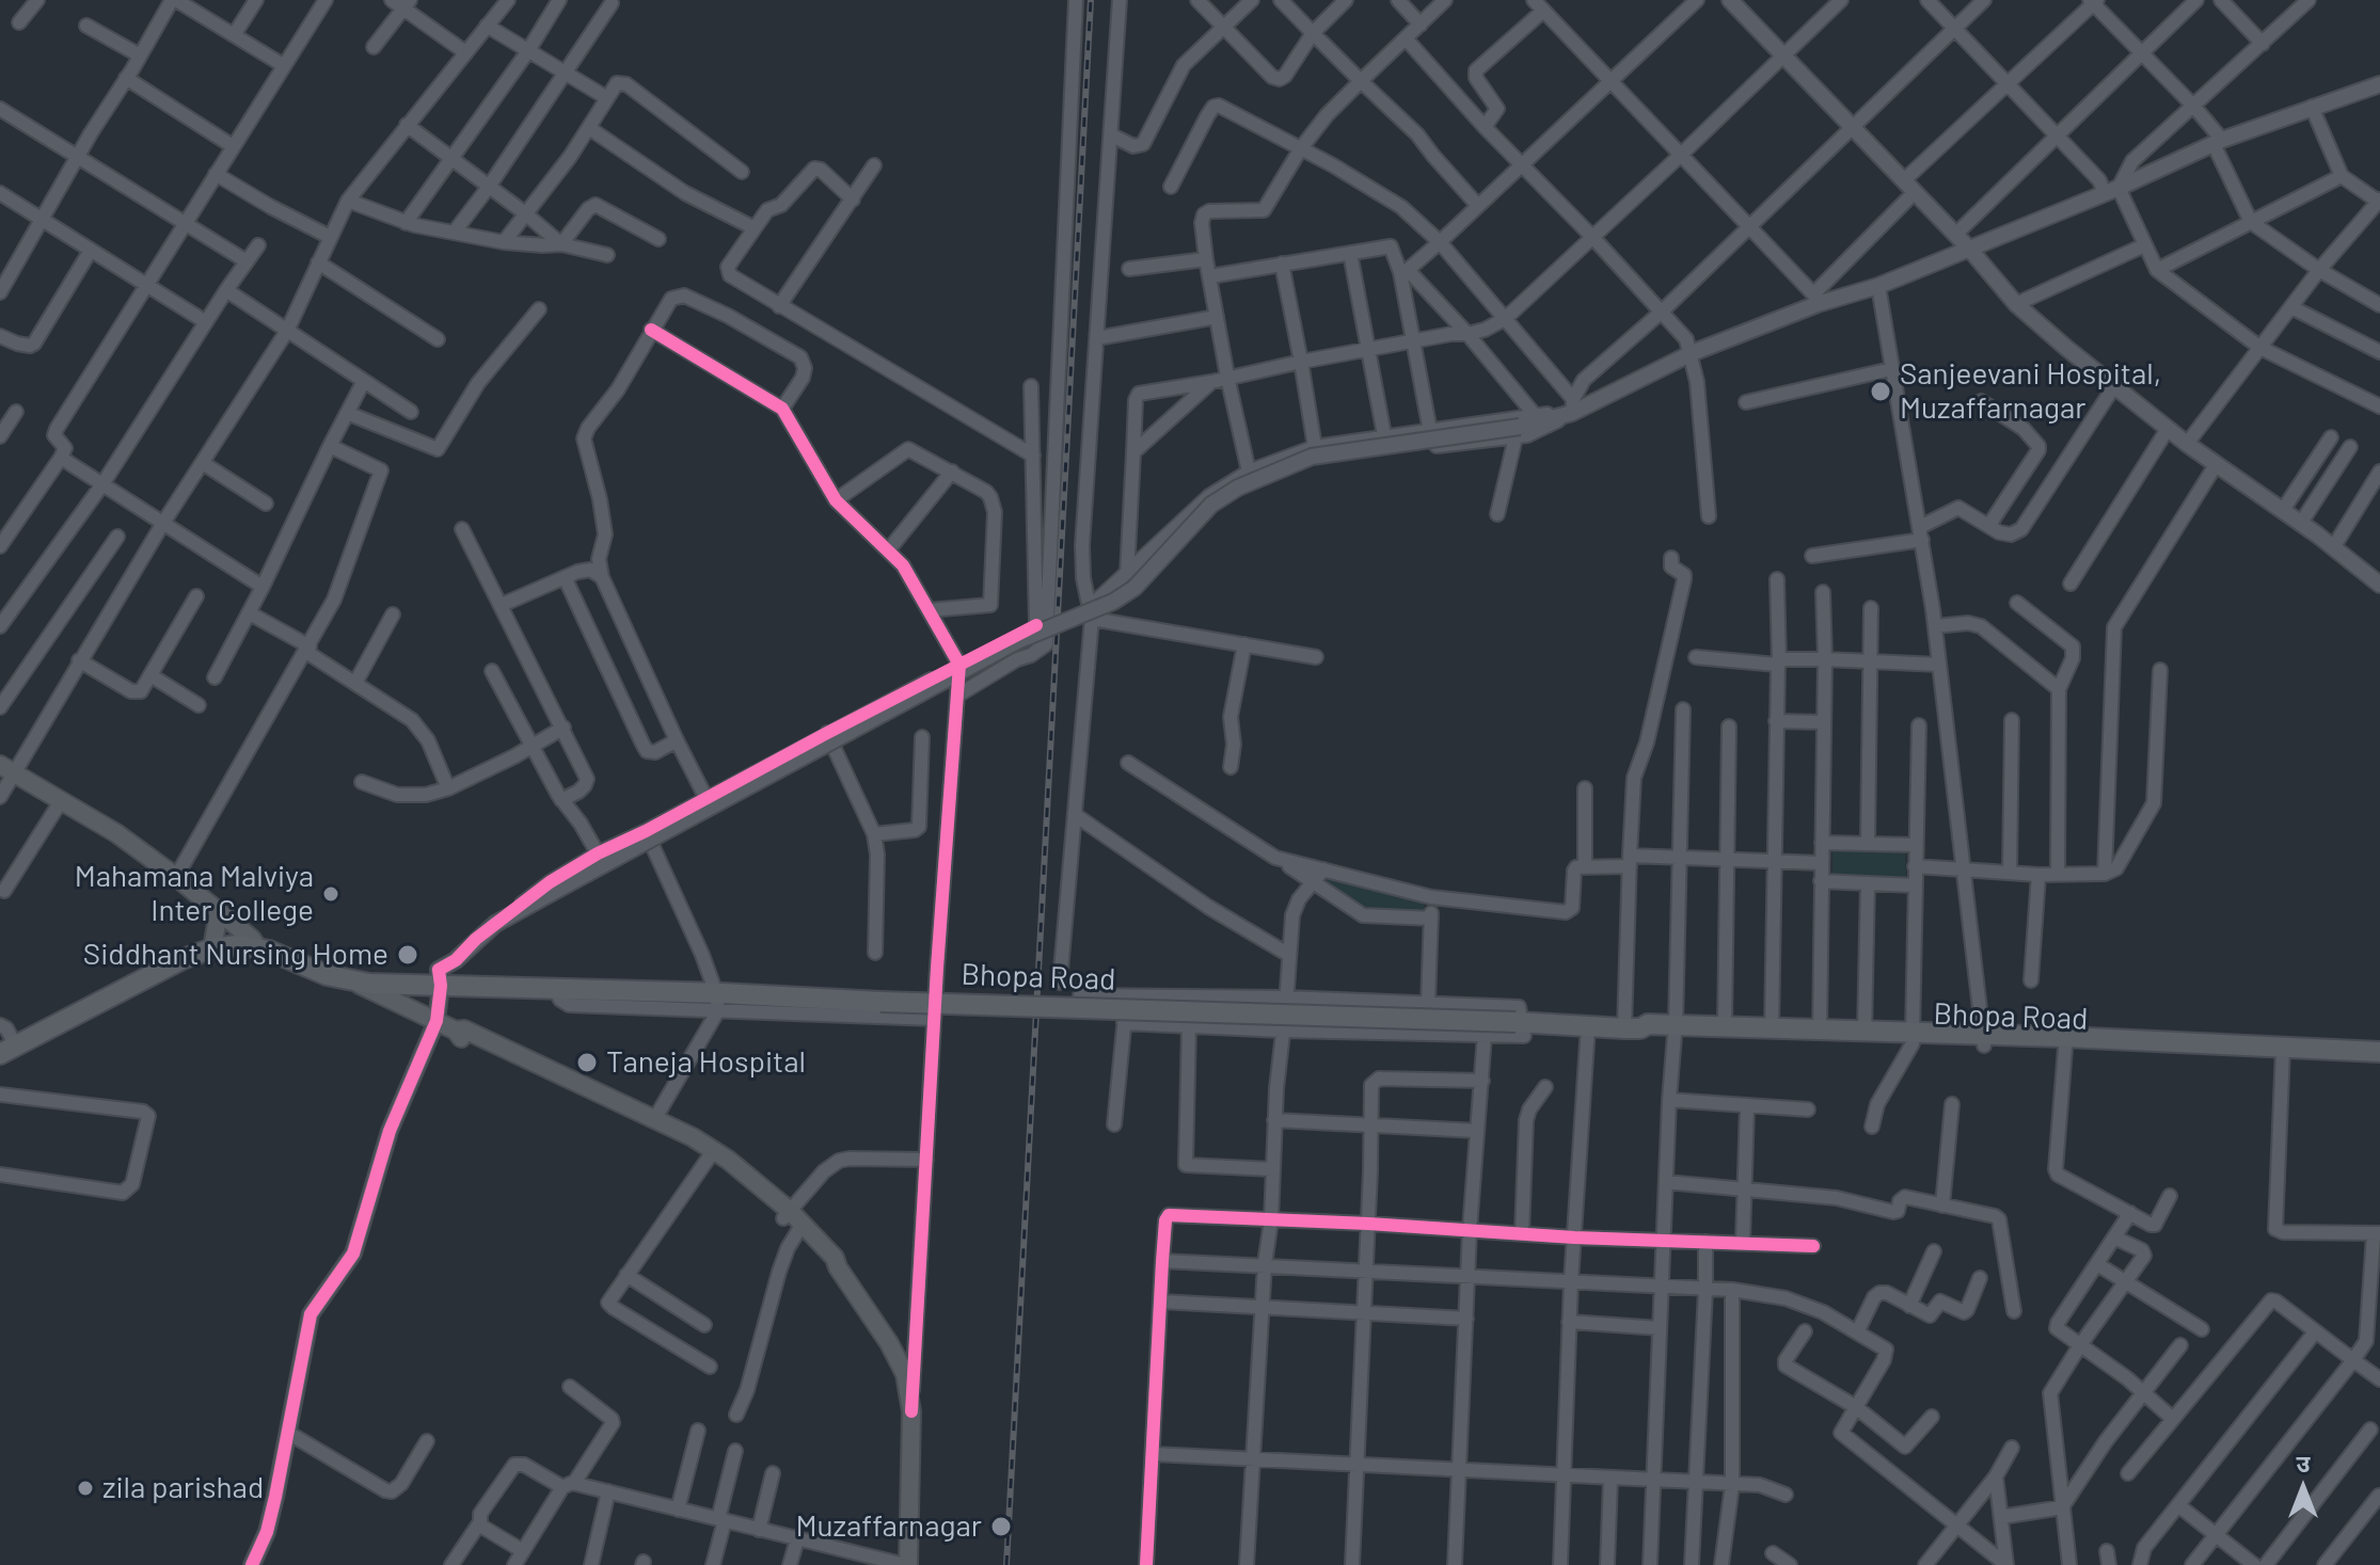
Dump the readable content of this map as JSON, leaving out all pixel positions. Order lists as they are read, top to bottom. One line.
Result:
{"streets":{"main road":["Bhopa Road"]},"places":["Sanjeevani Hospital, Muzaffarnagar","Mahamana Malviya Inter College","Siddhant Nursing Home","Taneja Hospital","zila parishad","Muzaffarnagar"],"north":"top"}
